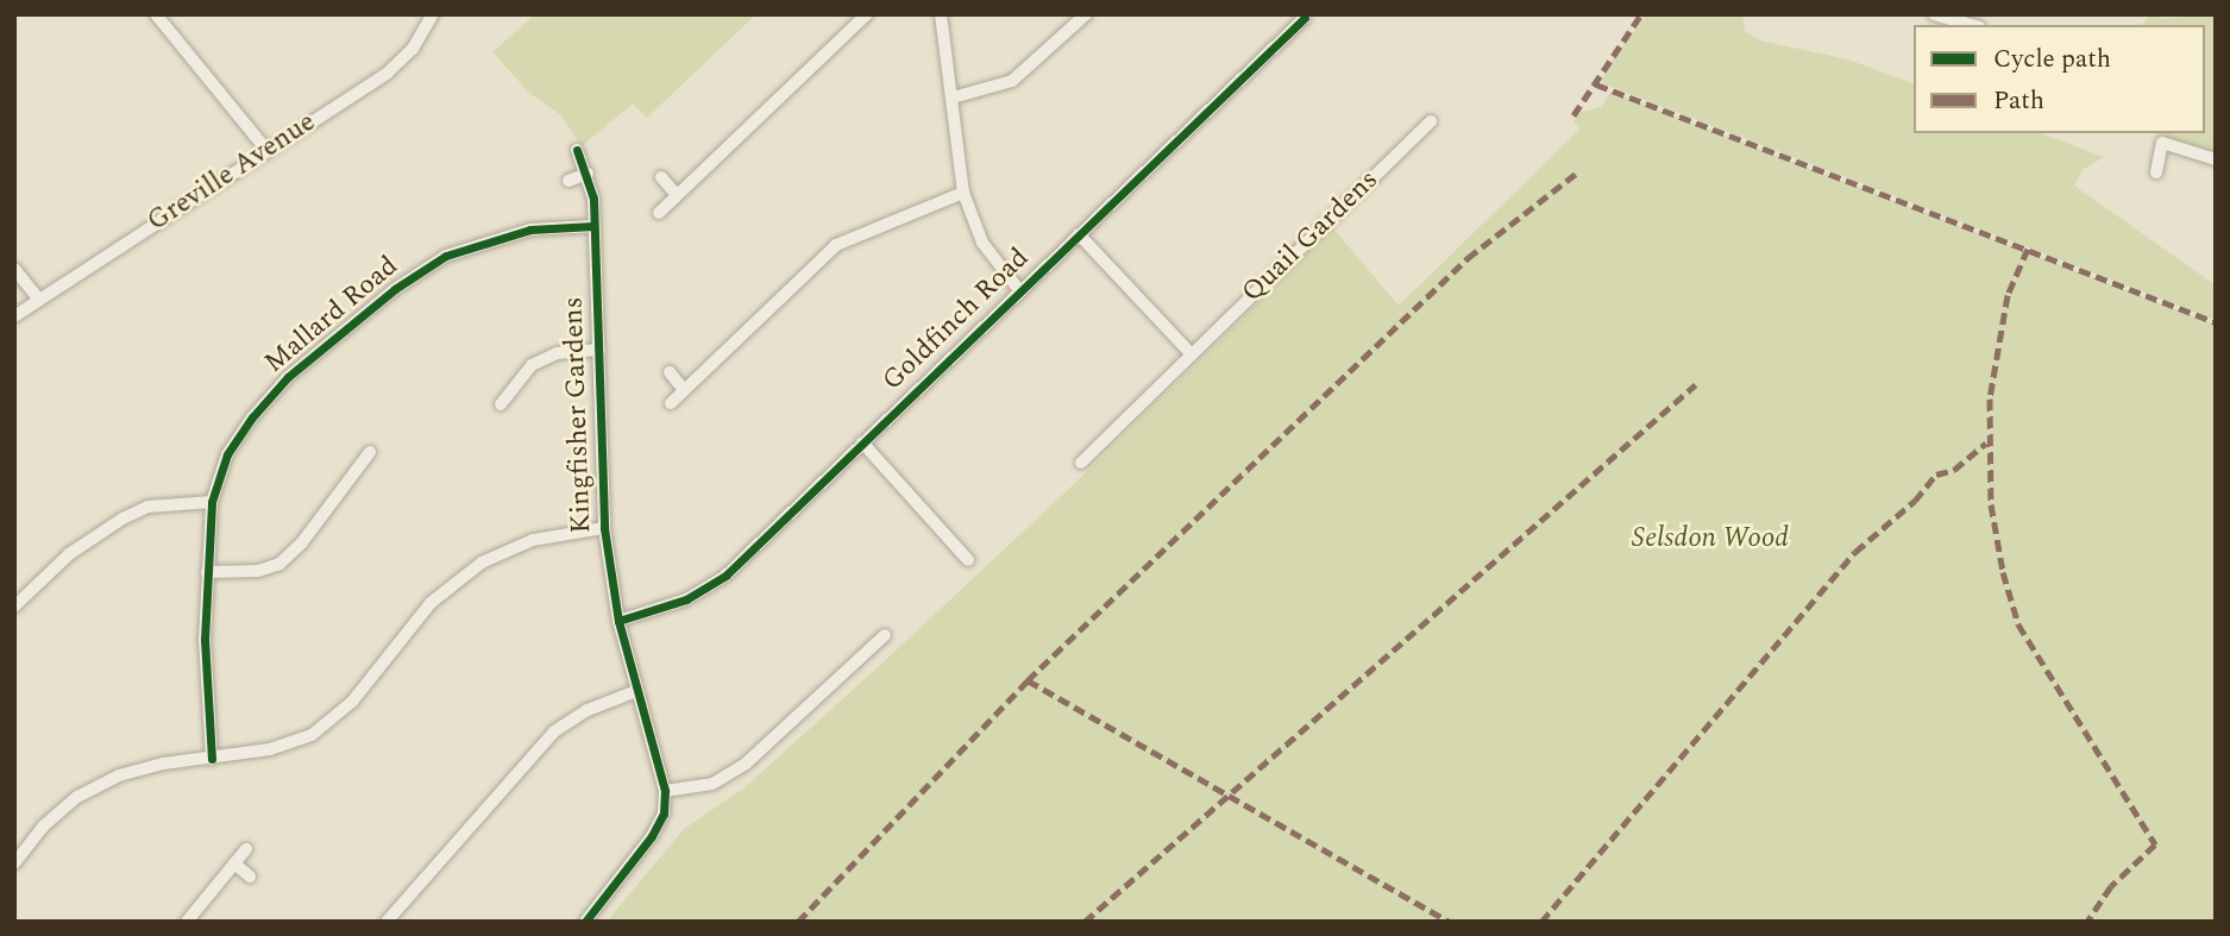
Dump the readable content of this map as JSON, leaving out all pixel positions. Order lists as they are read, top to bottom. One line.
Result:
{"streets":{"street":["Greville Avenue","Quail Gardens","Mallard Road","Goldfinch Road","Kingfisher Gardens"]},"crossings":[["Mallard Road","Kingfisher Gardens"],["Goldfinch Road","Kingfisher Gardens"]],"parks":["Selsdon Wood"],"legend":["Cycle path","Path"]}
